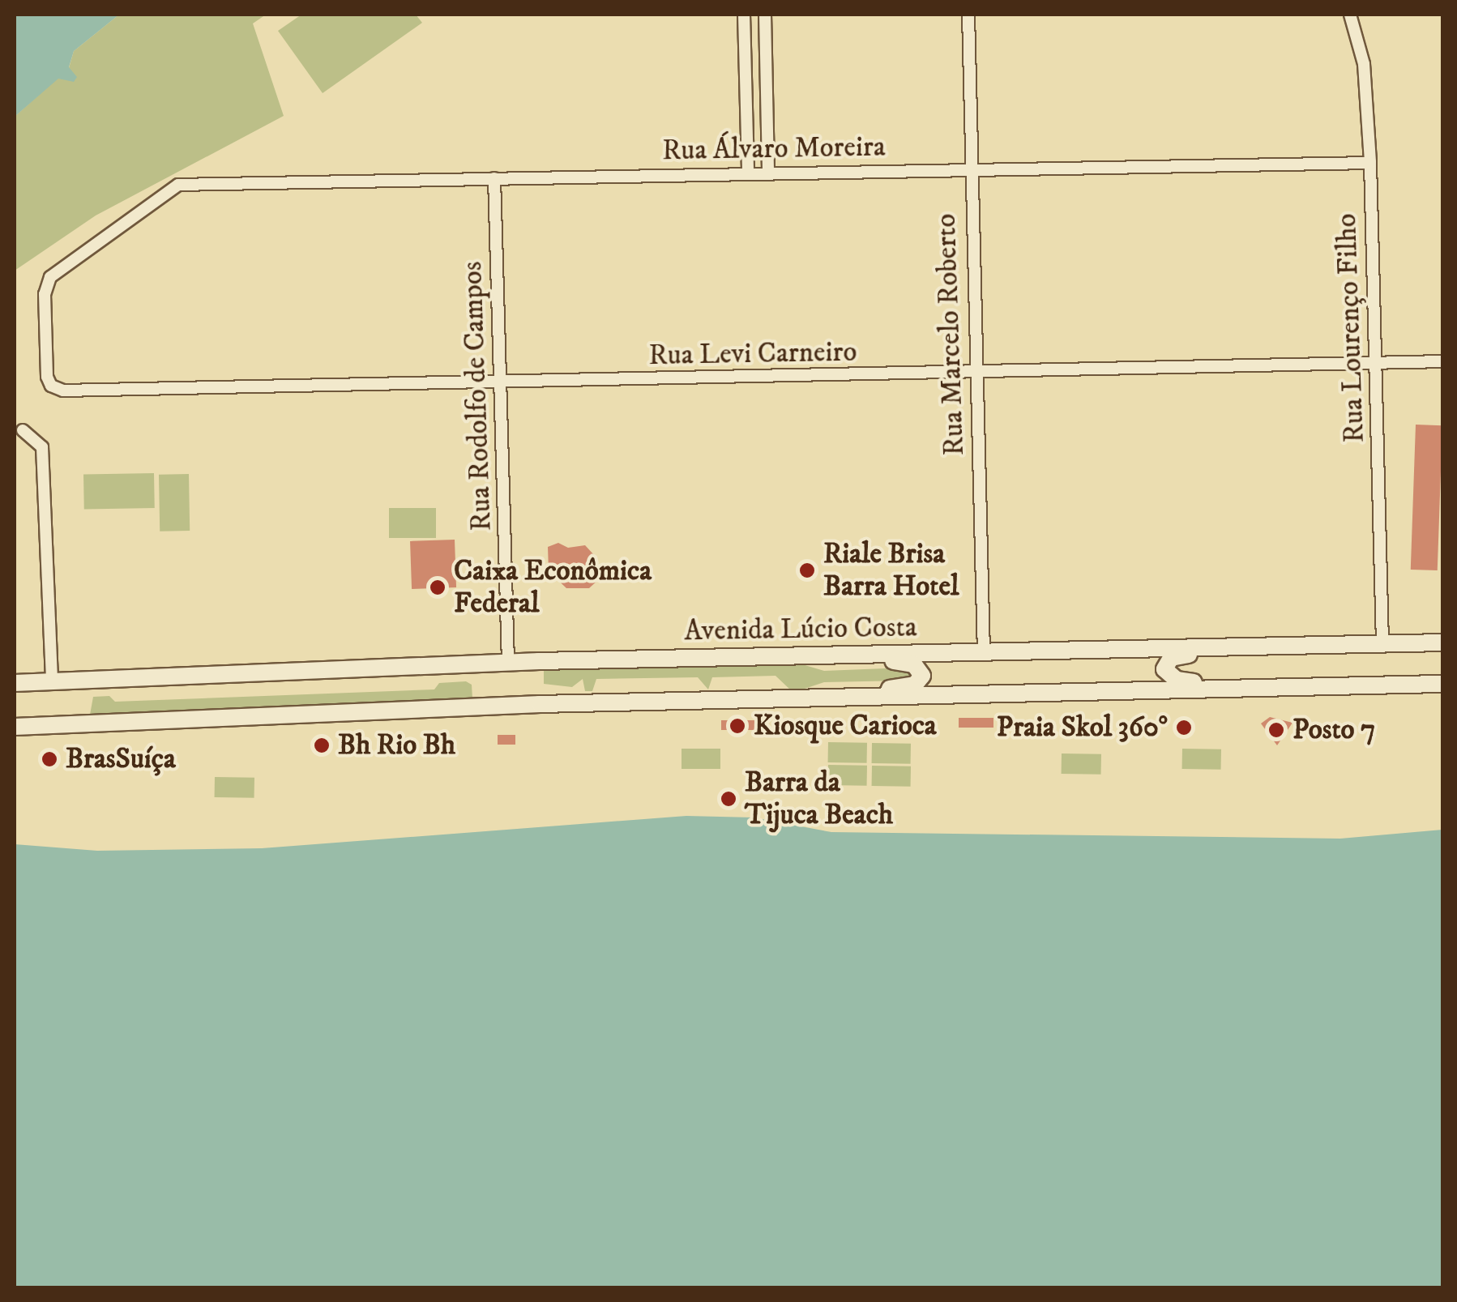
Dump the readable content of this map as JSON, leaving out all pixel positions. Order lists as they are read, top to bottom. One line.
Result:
{"streets":{"main road":["Avenida Lúcio Costa"],"street":["Rua Álvaro Moreira","Rua Lourenço Filho","Rua Marcelo Roberto","Rua Levi Carneiro","Rua Rodolfo de Campos"]},"crossings":[["Rua Álvaro Moreira","Rua Lourenço Filho"],["Rua Álvaro Moreira","Rua Marcelo Roberto"],["Rua Álvaro Moreira","Rua Levi Carneiro"],["Rua Álvaro Moreira","Rua Rodolfo de Campos"],["Rua Lourenço Filho","Rua Levi Carneiro"],["Rua Lourenço Filho","Avenida Lúcio Costa"],["Rua Marcelo Roberto","Rua Levi Carneiro"],["Rua Marcelo Roberto","Avenida Lúcio Costa"],["Rua Levi Carneiro","Rua Rodolfo de Campos"],["Rua Rodolfo de Campos","Avenida Lúcio Costa"]],"places":["Riale Brisa Barra Hotel","Caixa Econômica Federal","Kiosque Carioca","Praia Skol 360°","Posto 7","Bh Rio Bh","BrasSuíça","Barra da Tijuca Beach"]}
